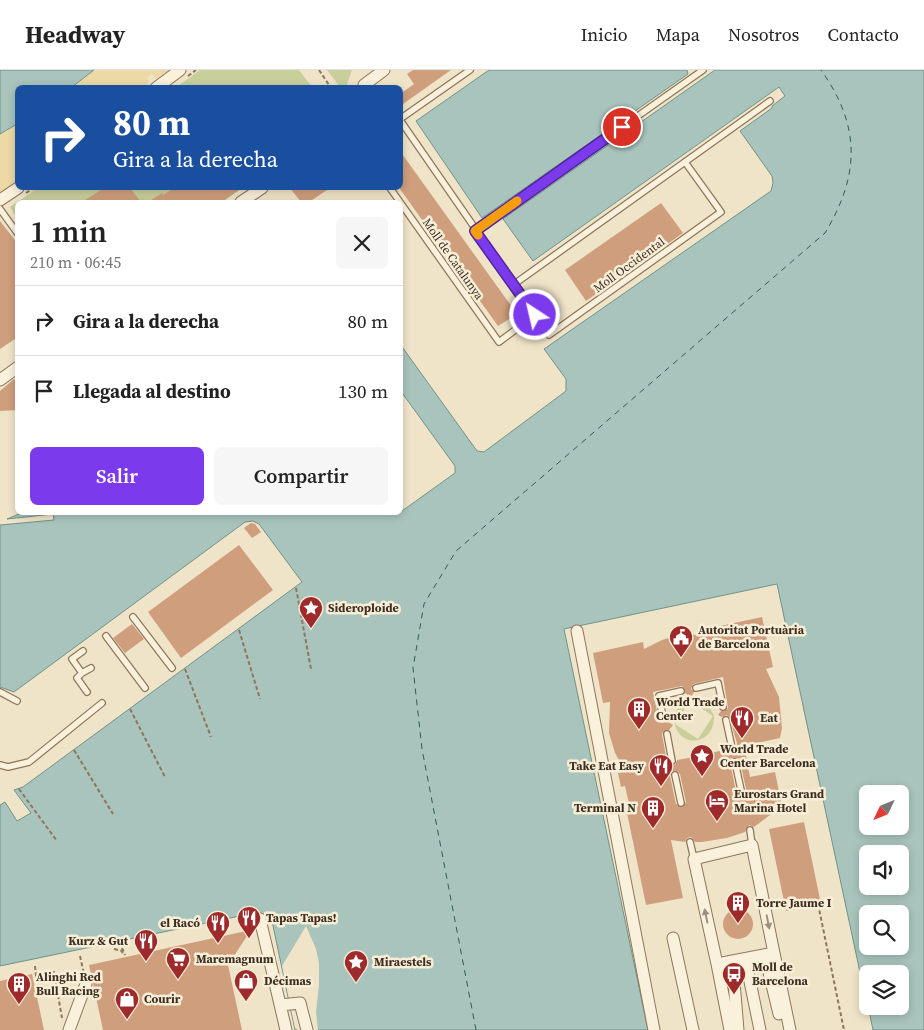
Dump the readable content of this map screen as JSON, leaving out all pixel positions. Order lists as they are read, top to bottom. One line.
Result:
{"streets":{"lane":["Moll de Catalunya","Moll Occidental"]},"crossings":[["Moll de Catalunya","Moll Occidental"]],"places":{"place":["Sideroploide","World Trade Center Barcelona","Miraestels"],"public building":["Autoritat Portuària de Barcelona"],"building":["World Trade Center","Terminal N","Torre Jaume I","Alinghi Red Bull Racing"],"restaurant":["Eat","Take Eat Easy","Tapas Tapas!","el Racó","Kurz & Gut"],"hotel":["Eurostars Grand Marina Hotel"],"supermarket":["Maremagnum"],"bus stop":["Moll de Barcelona"],"shop":["Décimas","Courir"]},"north":"bottom left","page":{"header":"Headway","nav":["Inicio","Mapa","Nosotros","Contacto"],"turn":["80 m","Gira a la derecha"],"heading":["1 min","210 m · 06:45"],"list":[{"name":"Gira a la derecha","value":"80 m"},{"name":"Llegada al destino","value":"130 m"}],"buttons":["Salir","Compartir"]}}
